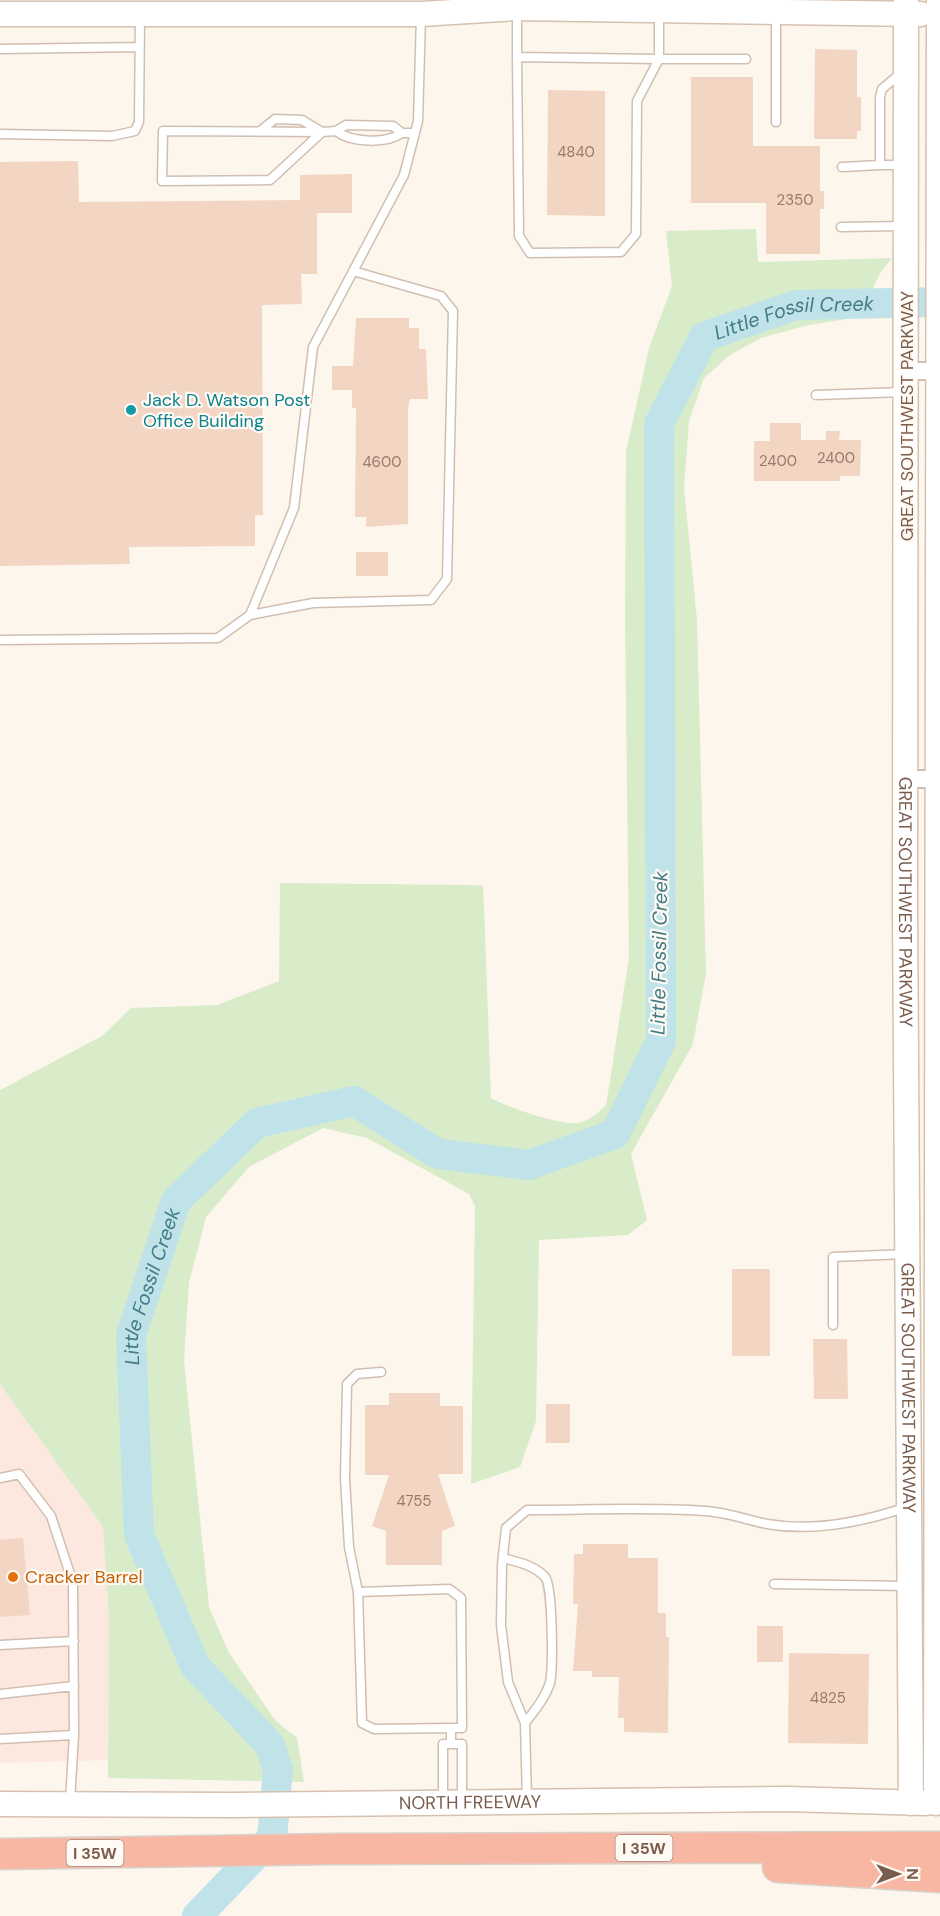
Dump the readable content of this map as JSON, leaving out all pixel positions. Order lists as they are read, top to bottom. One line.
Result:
{"streets":{"highway":["I 35W"],"street":["GREAT SOUTHWEST PARKWAY","NORTH FREEWAY"]},"crossings":[["GREAT SOUTHWEST PARKWAY","NORTH FREEWAY"]],"water":["Little Fossil Creek"],"places":["Jack D. Watson Post Office Building","Cracker Barrel"],"house_numbers":["4840","2350","2400","2400","4600","4755","4825"],"north":"right"}
